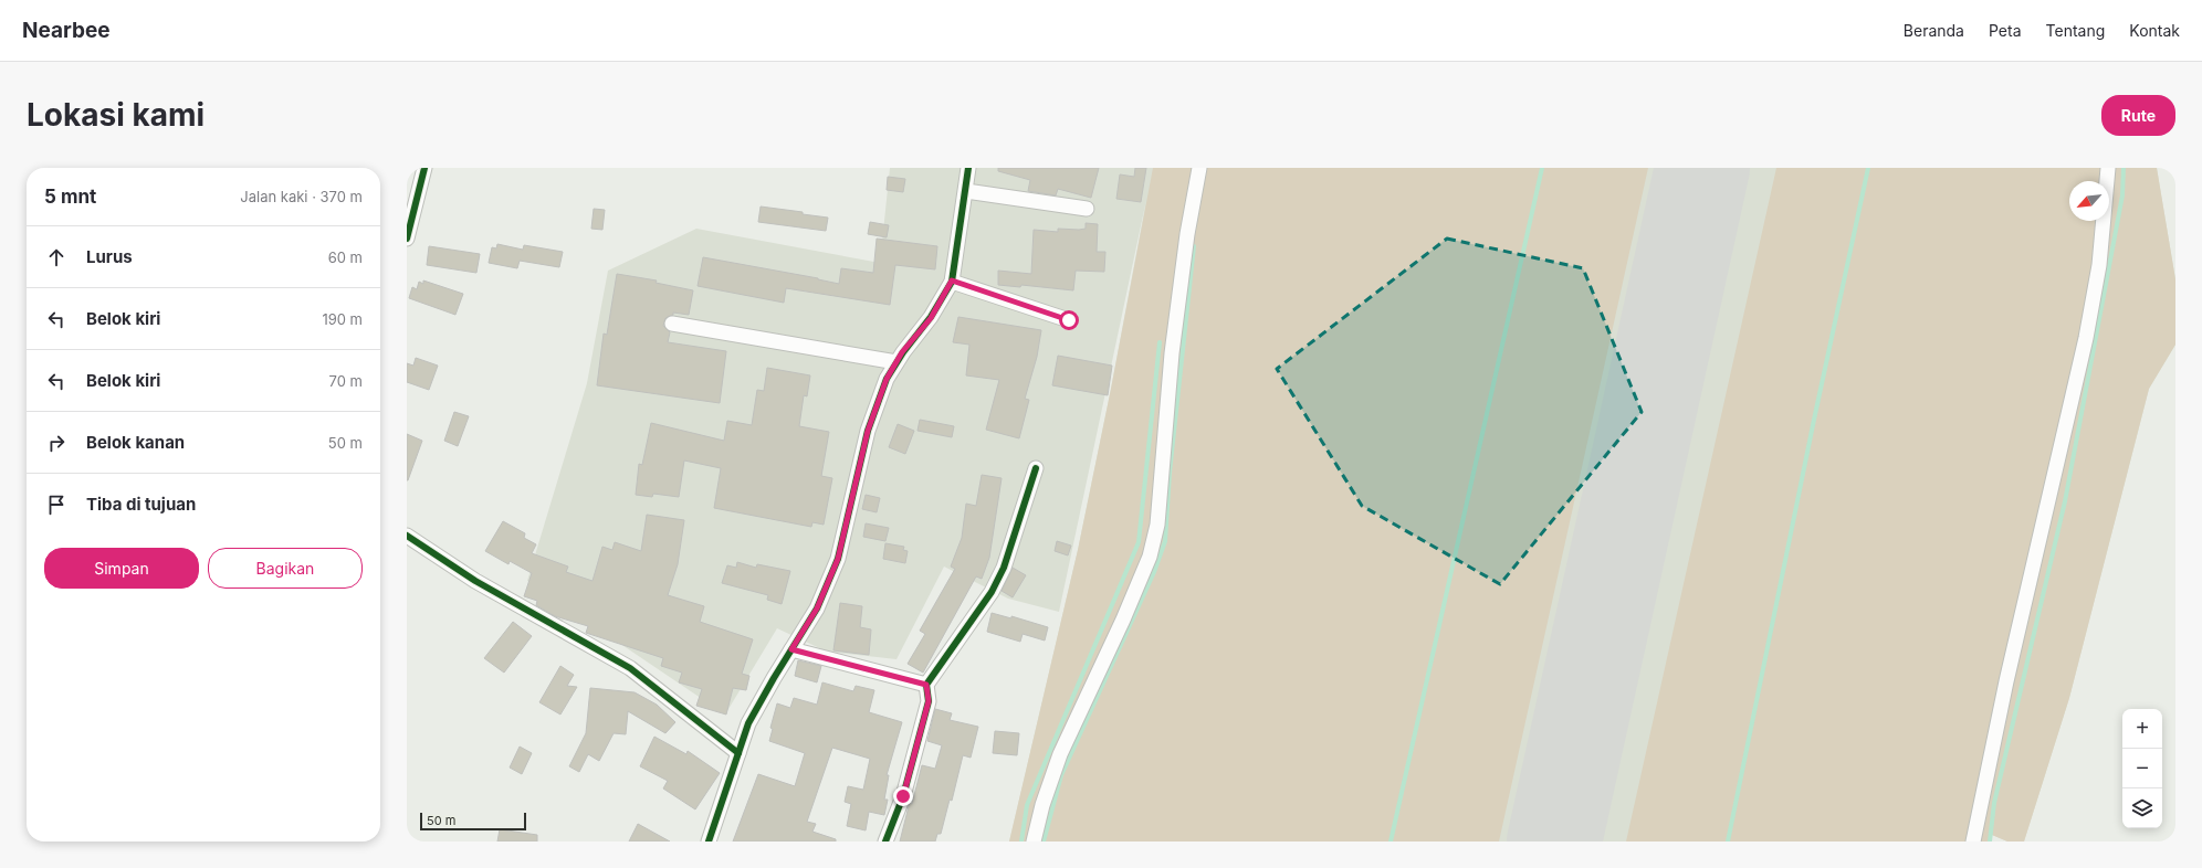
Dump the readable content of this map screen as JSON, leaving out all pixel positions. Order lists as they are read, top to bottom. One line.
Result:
{"scale_bar":"50 m","north":"bottom left","page":{"header":"Nearbee","nav":["Beranda","Peta","Tentang","Kontak"],"buttons":["Rute",["Simpan","Bagikan"]],"title":"Lokasi kami","heading":["5 mnt","Jalan kaki · 370 m"],"list":[["Lurus","60 m"],["Belok kiri","190 m"],["Belok kiri","70 m"],["Belok kanan","50 m"],"Tiba di tujuan"],"map_buttons":["+","−"],"scale":"50 m"}}
